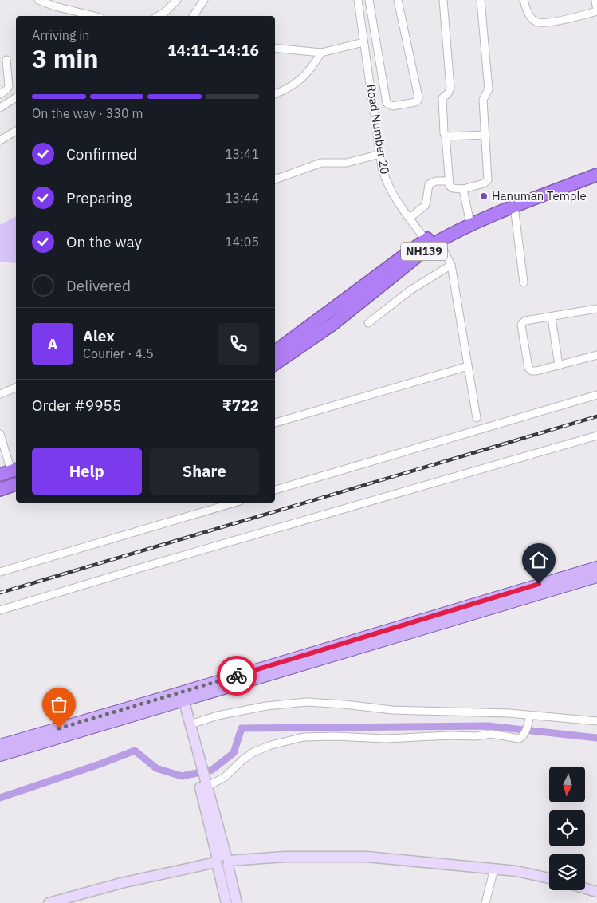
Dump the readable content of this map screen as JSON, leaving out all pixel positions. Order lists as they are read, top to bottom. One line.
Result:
{"streets":{"highway":["NH139"],"street":["Road Number 20"]},"crossings":[["Road Number 20","NH139"]],"places":["Hanuman Temple"],"north":"bottom","page":{"heading":["3 min","Arriving in","14:11–14:16"],"panel":["Alex","Courier · 4.5","Order #9955","₹722"],"bar":"On the way · 330 m","list":[["Confirmed","13:41"],["Preparing","13:44"],["On the way","14:05"],"Delivered"],"round":"A","buttons":["Help","Share"]}}
